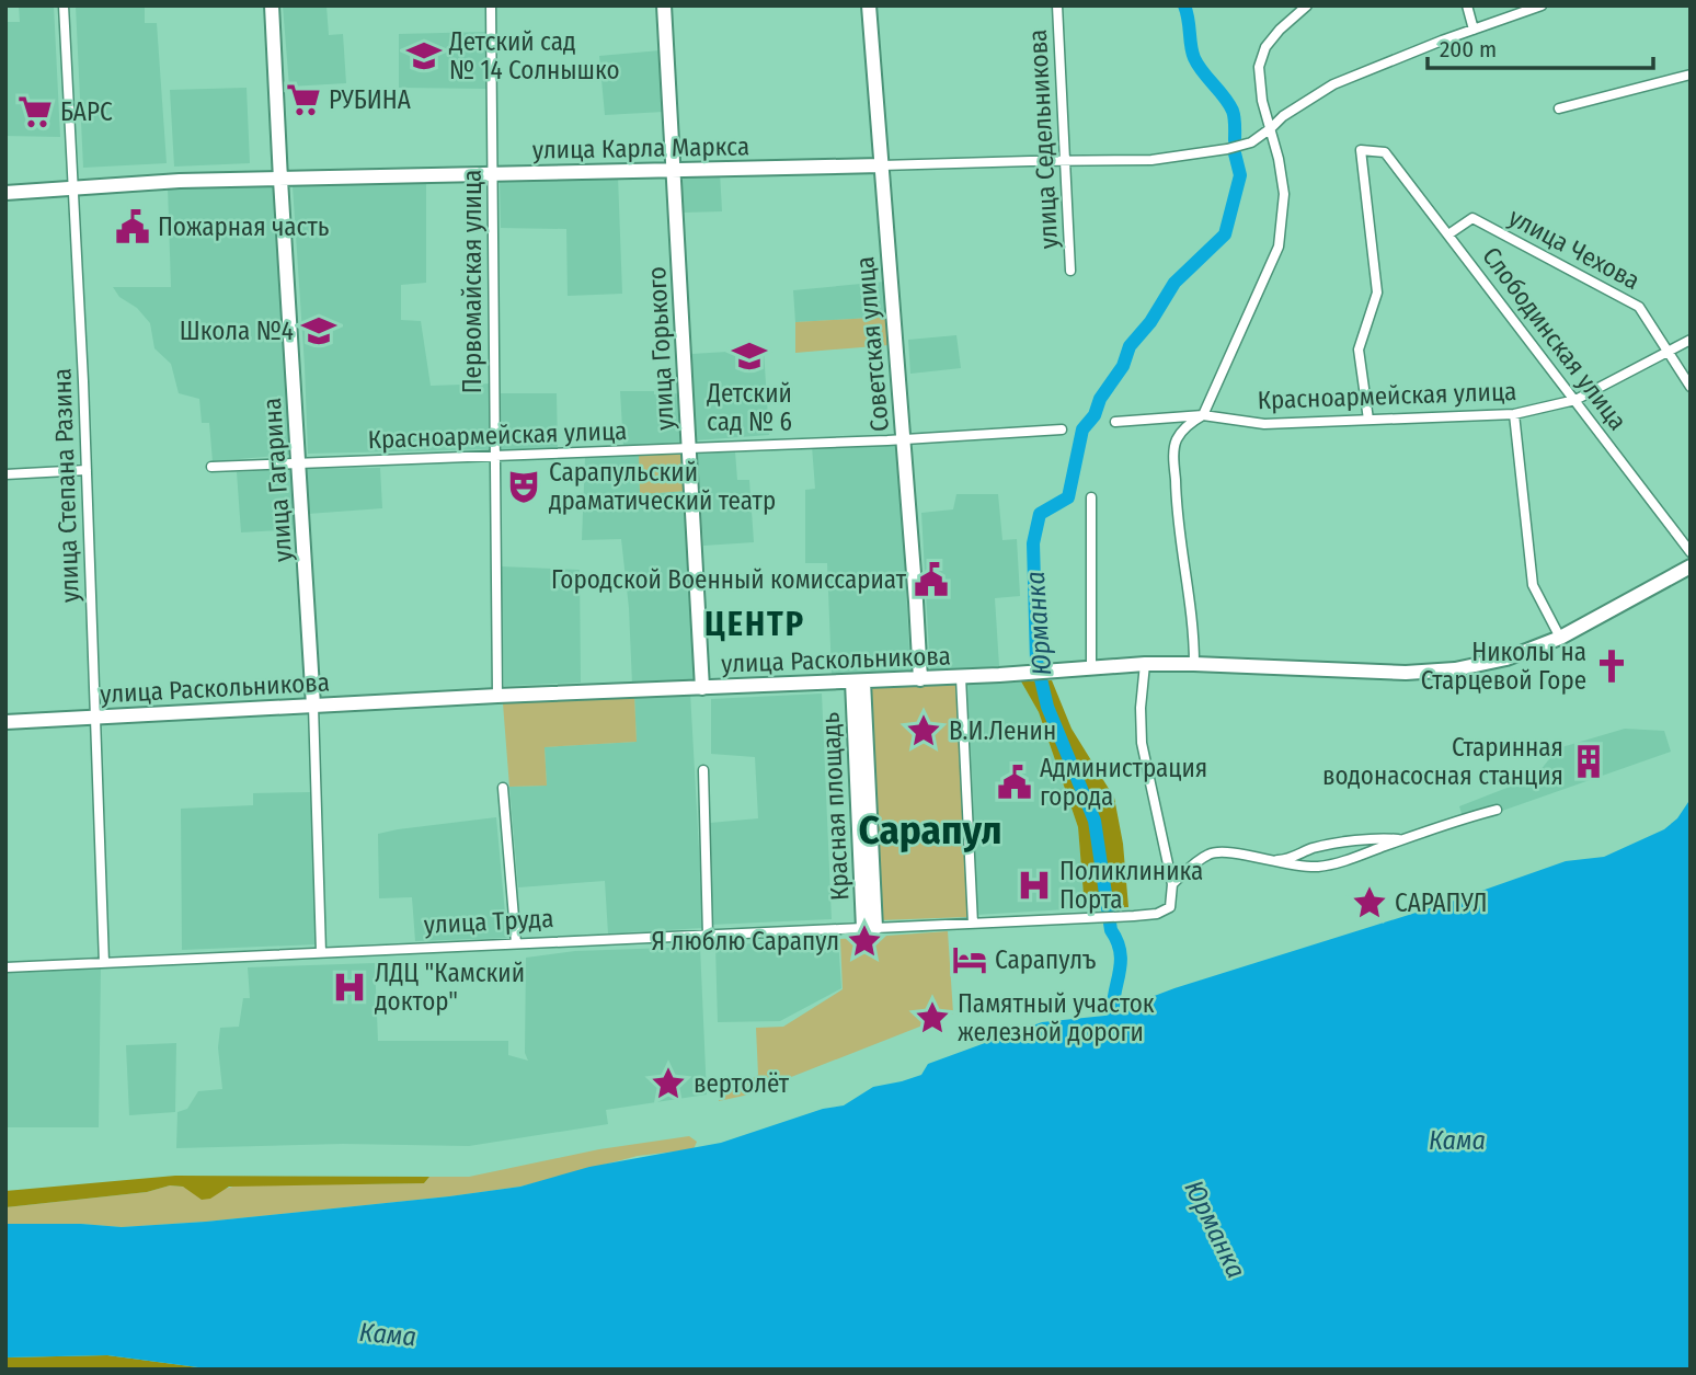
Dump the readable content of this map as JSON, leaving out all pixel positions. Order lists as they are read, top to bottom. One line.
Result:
{"streets":{"main road":["улица Карла Маркса","Советская улица","улица Горького","улица Гагарина","улица Раскольникова","Красная площадь"],"street":["улица Седельникова","улица Чехова","Первомайская улица","Слободинская улица","Красноармейская улица","улица Степана Разина","улица Труда"]},"crossings":[["улица Седельникова","улица Карла Маркса"],["улица Карла Маркса","Первомайская улица"],["улица Карла Маркса","Советская улица"],["улица Карла Маркса","улица Горького"],["улица Карла Маркса","улица Гагарина"],["улица Карла Маркса","улица Степана Разина"],["улица Чехова","Слободинская улица"],["улица Чехова","Красноармейская улица"],["Первомайская улица","Красноармейская улица"],["Первомайская улица","улица Раскольникова"],["Слободинская улица","Красноармейская улица"],["Советская улица","Красноармейская улица"],["Советская улица","улица Раскольникова"],["улица Горького","Красноармейская улица"],["улица Горького","улица Раскольникова"],["Красноармейская улица","улица Гагарина"],["улица Гагарина","улица Раскольникова"],["улица Гагарина","улица Труда"],["улица Степана Разина","улица Раскольникова"],["улица Степана Разина","улица Труда"],["улица Раскольникова","Красная площадь"],["Красная площадь","улица Труда"]],"districts":["ЦЕНТР","Сарапул"],"water":["Юрманка","Кама"],"places":{"school or university":["Детский сад № 14 Солнышко","Школа №4","Детский сад № 6"],"supermarket":["РУБИНА","БАРС"],"public building":["Пожарная часть","Городской Военный комиссариат","Администрация города"],"theatre":["Сарапульский драматический театр"],"church":["Николы на Старцевой Горе"],"place":["В.И.Ленин","САРАПУЛ","Я люблю Сарапул","Памятный участок железной дороги","вертолёт"],"building":["Старинная водонасосная станция"],"hospital":["Поликлиника Порта","ЛДЦ \"Камский доктор\""],"hotel":["Сарапулъ"]},"scale_bar":"200 m"}
